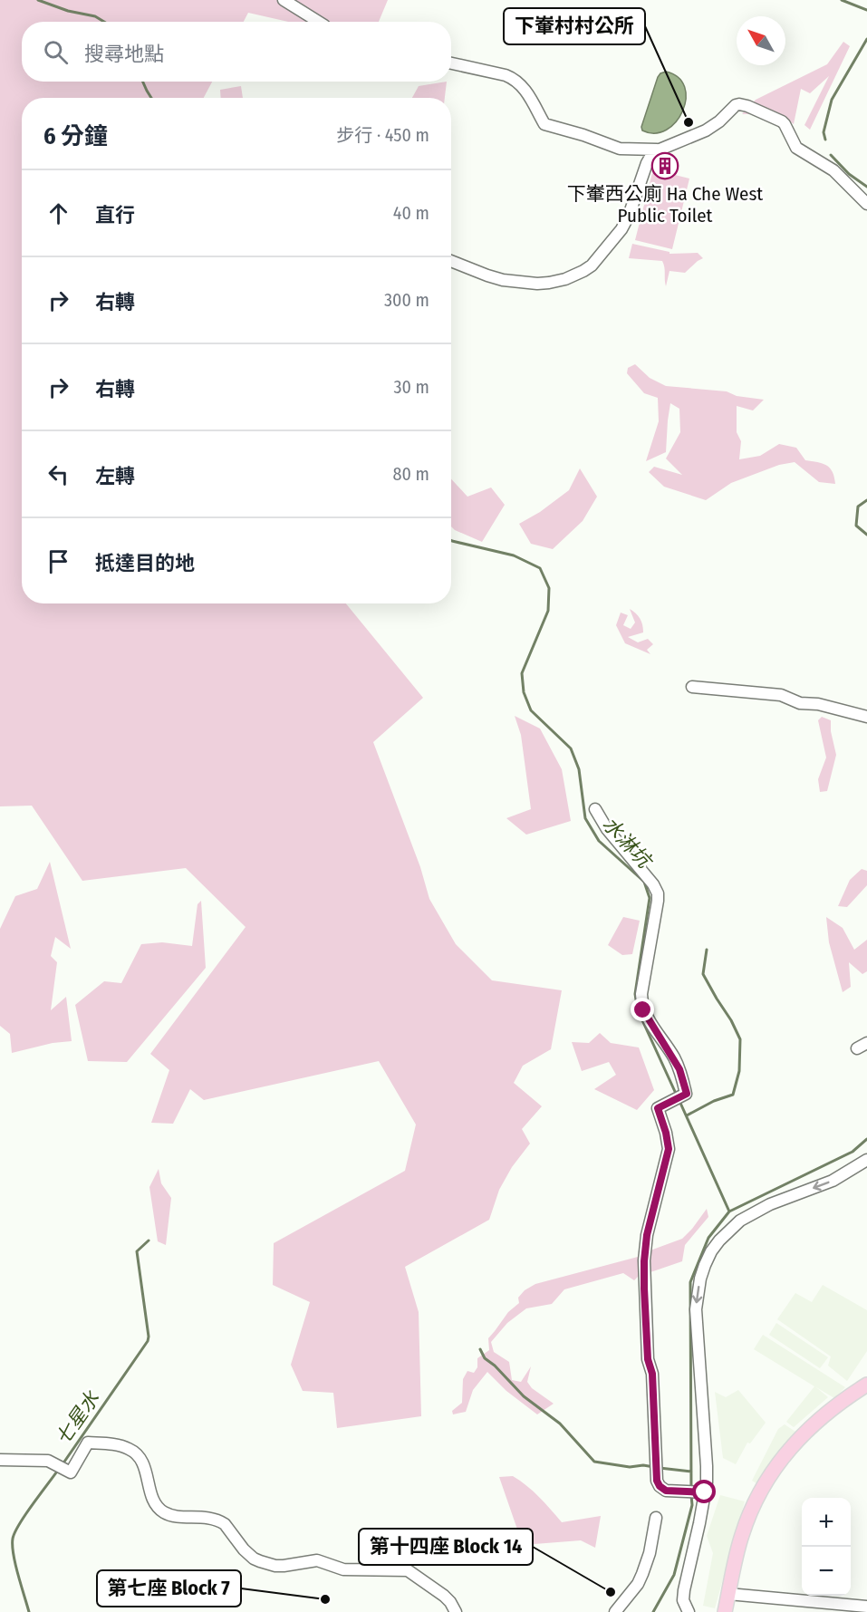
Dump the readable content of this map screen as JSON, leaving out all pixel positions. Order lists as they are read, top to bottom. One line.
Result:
{"water":["水淋坑","七星水"],"places":{"other":["下輋村村公所","第十四座 Block 14","第七座 Block 7"],"building":["下輋西公廁 Ha Che West Public Toilet"]},"north":"top left","page":{"search":"搜尋地點","heading":["6 分鐘","步行 · 450 m"],"list":[["直行","40 m"],["右轉","300 m"],["右轉","30 m"],["左轉","80 m"],"抵達目的地"],"map_buttons":["+","−"]}}
